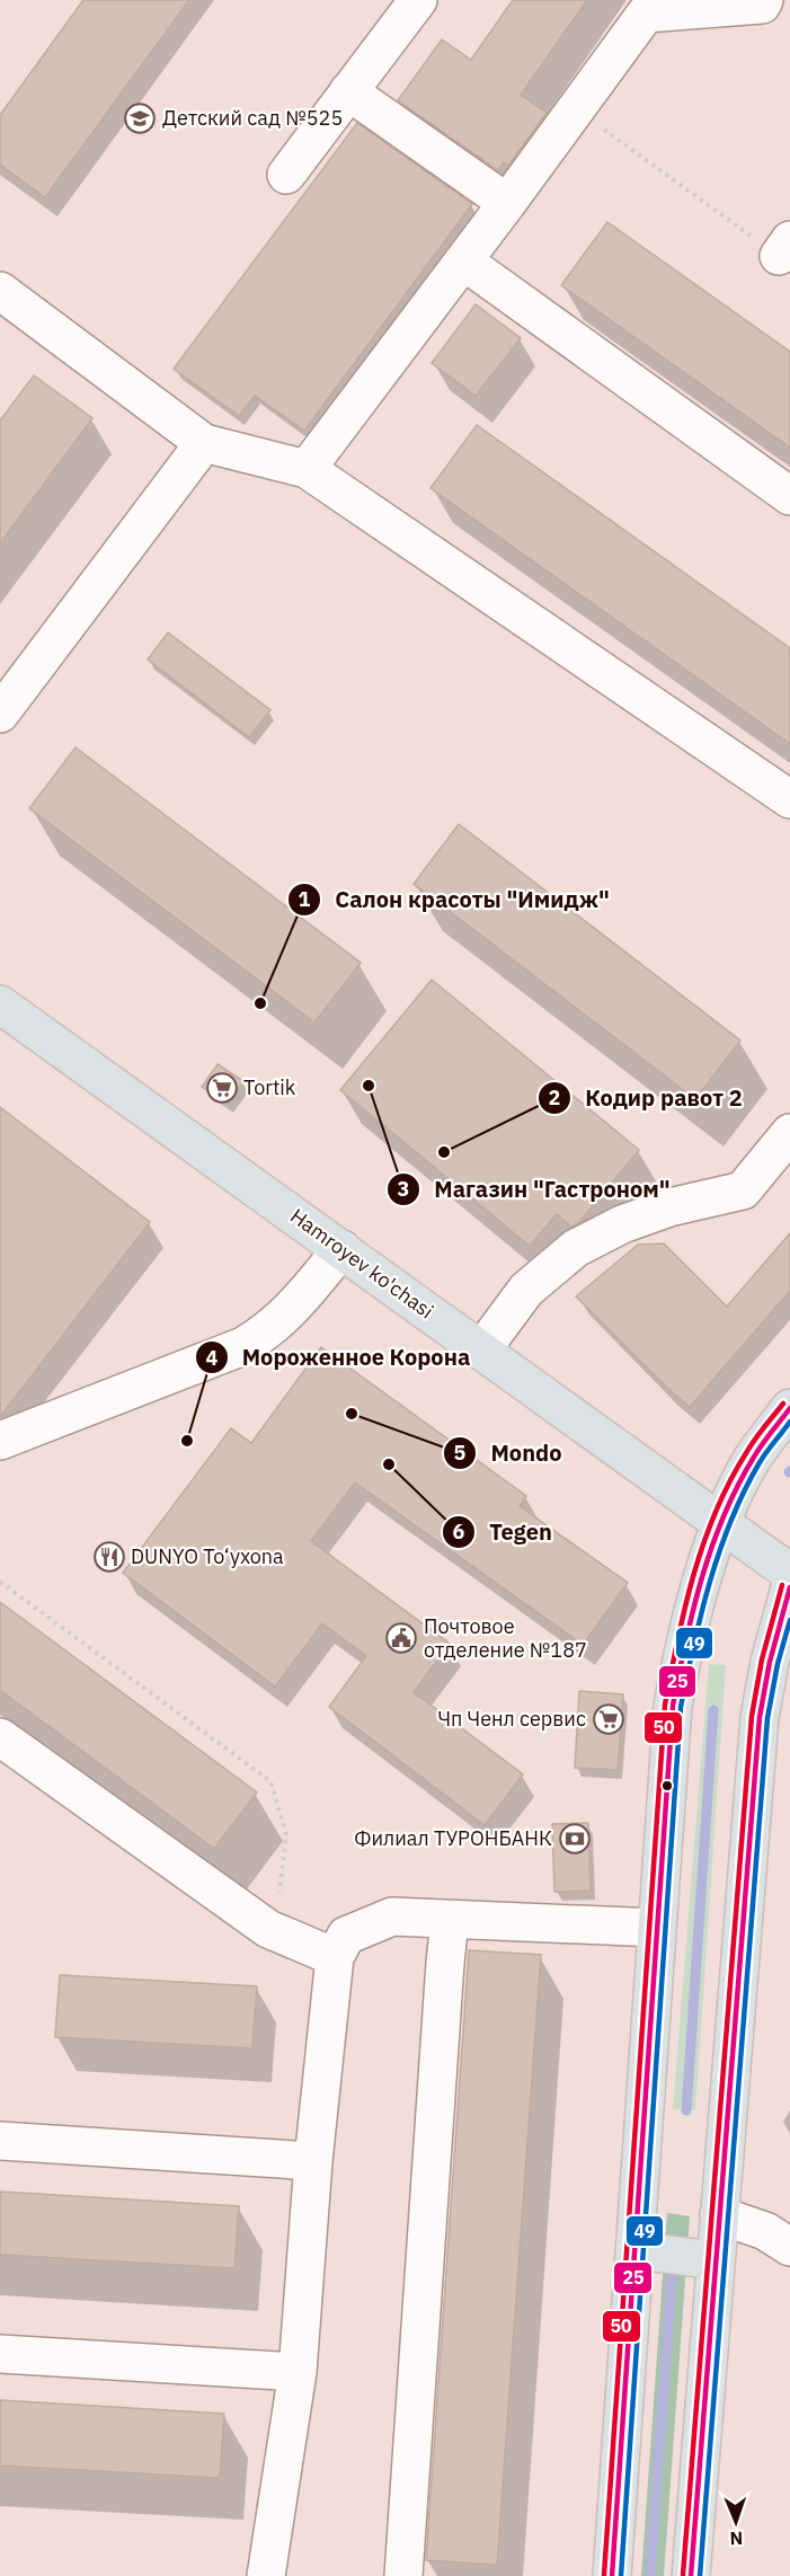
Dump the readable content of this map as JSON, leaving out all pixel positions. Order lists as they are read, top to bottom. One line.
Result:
{"streets":{"main road":["Hamroyev ko'chasi"]},"places":{"school or university":["Детский сад №525"],"other":["Салон красоты \"Имидж\"","Магазин \"Гастроном\"","Кодир равот 2","Mondo","Мороженное Корона","Tegen"],"supermarket":["Tortik","Чп Ченл сервис"],"restaurant":["DUNYO To‘yxona"],"public building":["Почтовое отделение №187"],"bank":["Филиал ТУРОНБАНК"]},"lines":["transit line 50","transit line 25","transit line 49"],"north":"bottom"}
